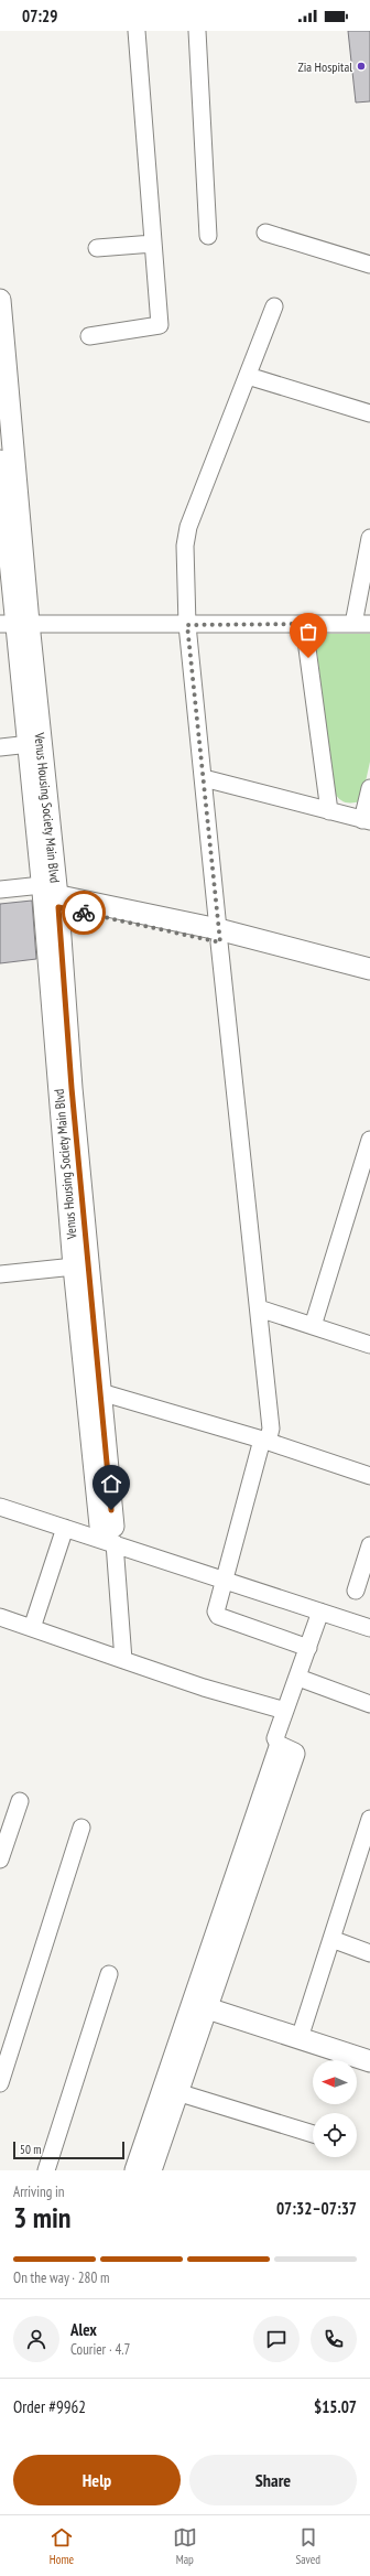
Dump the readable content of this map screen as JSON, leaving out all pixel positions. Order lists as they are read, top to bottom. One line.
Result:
{"streets":{"street":["Venus Housing Society Main Blvd"]},"places":["Zia Hospital"],"scale_bar":"50 m","north":"left","page":{"status":"07:29","scale":"50 m","heading":["3 min","Arriving in","07:32–07:37"],"panel":["Alex","Courier · 4.7","Order #9962","$15.07"],"bar":"On the way · 280 m","buttons":["Help","Share"],"tabs":["Home","Map","Saved"]}}
